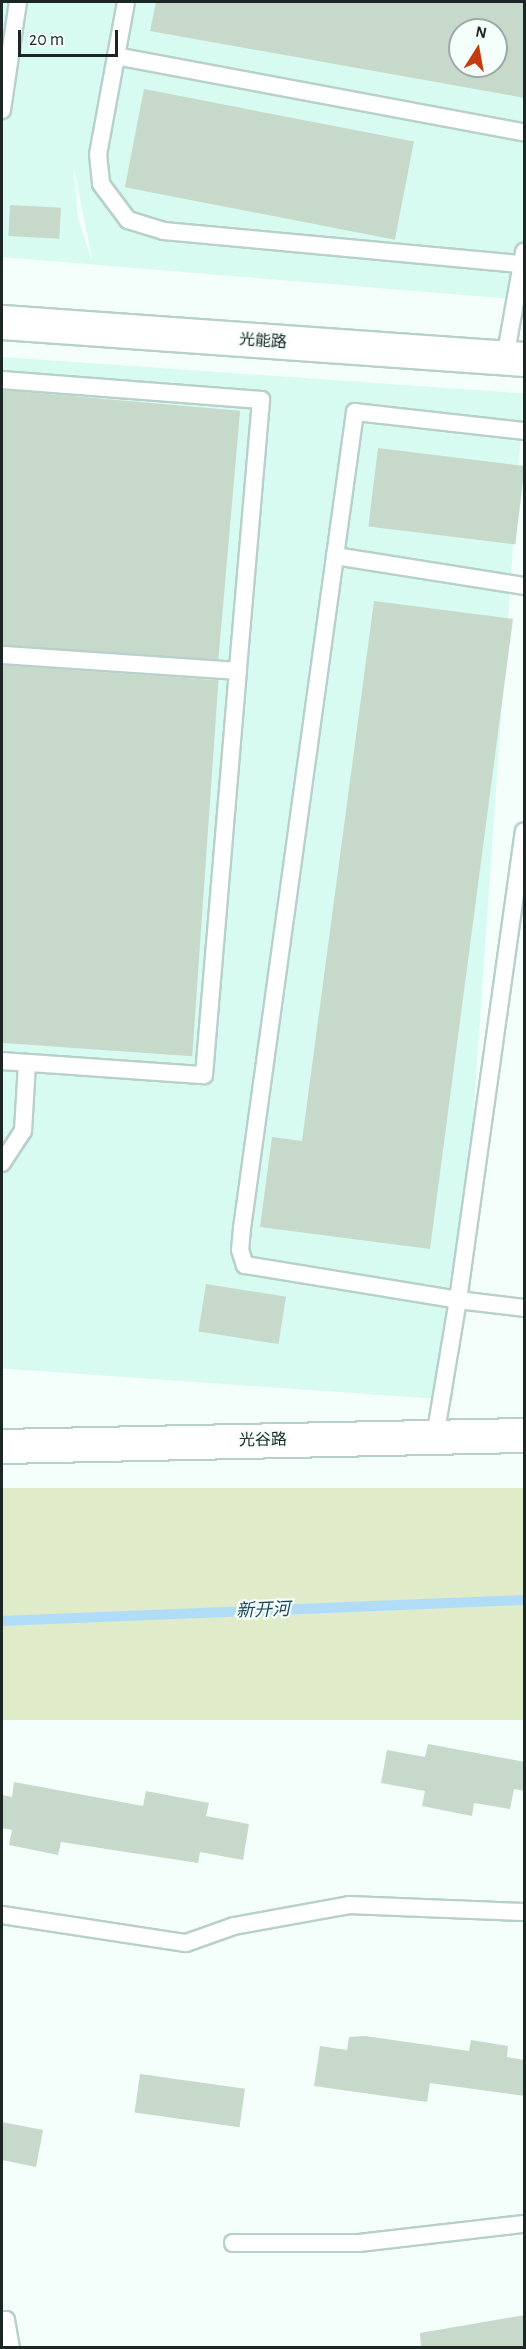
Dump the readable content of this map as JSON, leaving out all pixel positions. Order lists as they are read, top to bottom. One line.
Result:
{"streets":{"street":["光能路","光谷路"]},"water":["新开河"],"scale_bar":"20 m","north":"top"}
